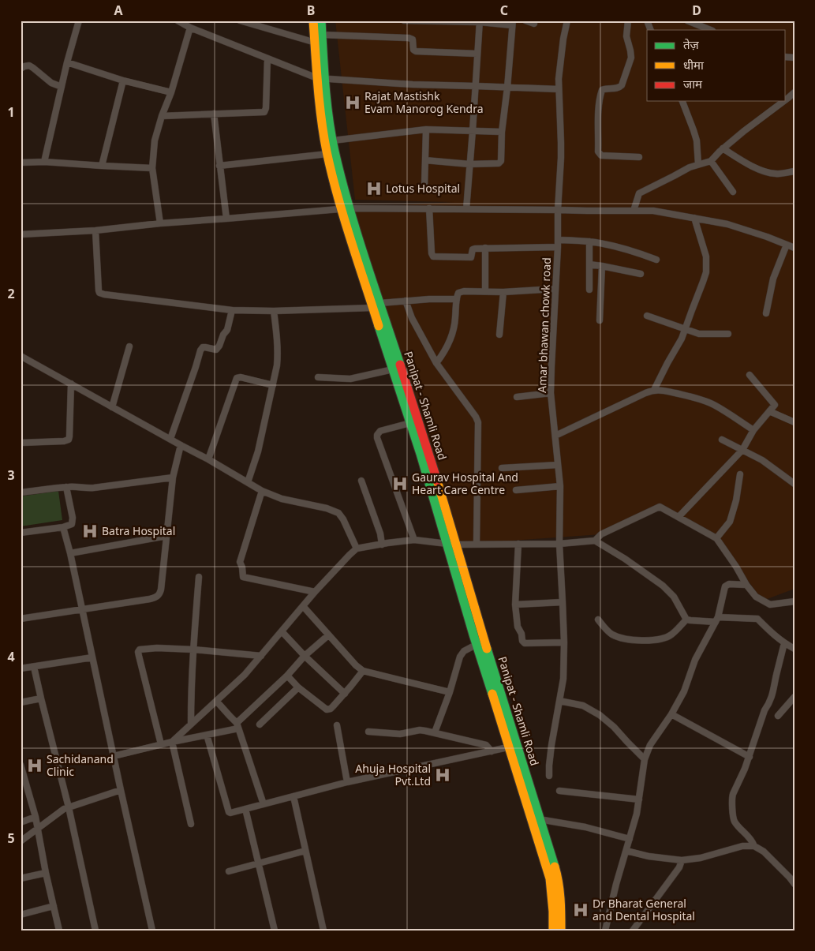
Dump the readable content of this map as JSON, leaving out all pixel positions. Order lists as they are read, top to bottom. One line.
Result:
{"streets":{"highway":["Panipat - Shamli Road"],"street":["Amar bhawan chowk road"]},"places":{"hospital":["Rajat Mastishk Evam Manorog Kendra","Lotus Hospital","Gaurav Hospital And Heart Care Centre","Batra Hospital","Sachidanand Clinic","Ahuja Hospital Pvt.Ltd","Dr Bharat General and Dental Hospital"]},"legend":["तेज़","धीमा","जाम"],"grid":{"columns":["A","B","C","D"],"rows":["1","2","3","4","5"]}}
